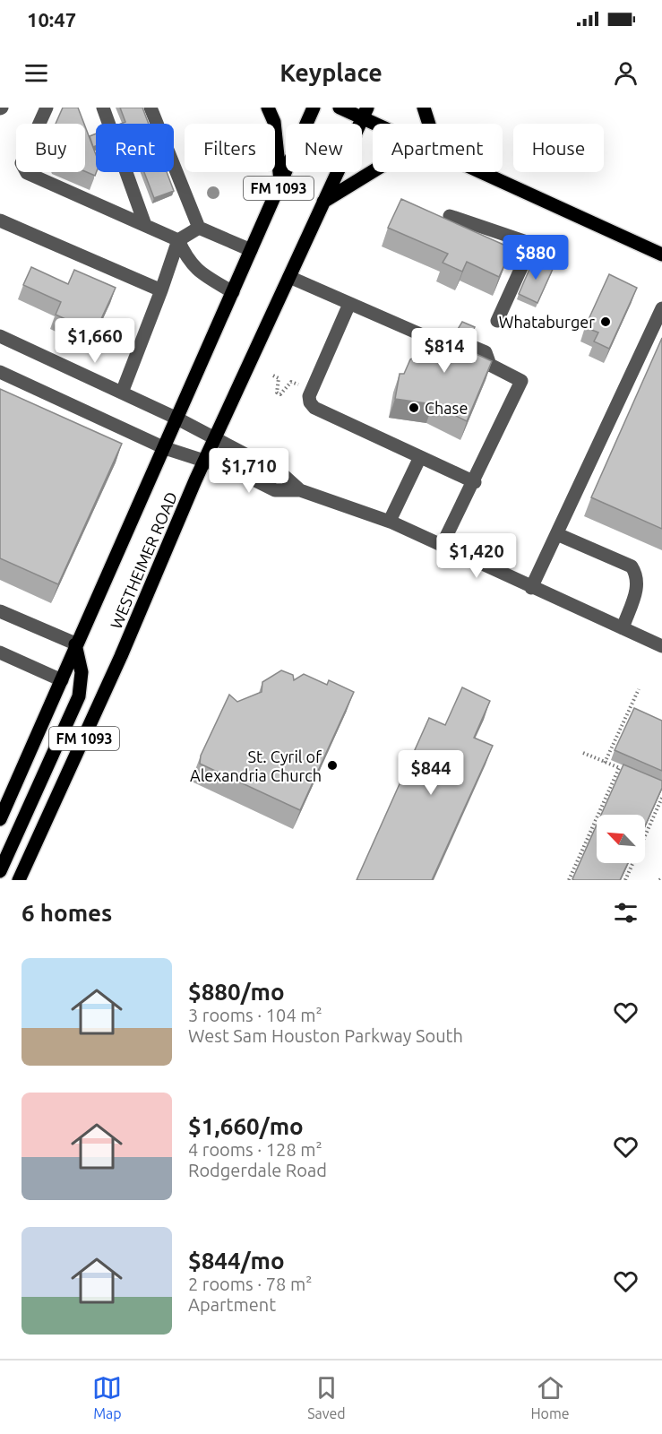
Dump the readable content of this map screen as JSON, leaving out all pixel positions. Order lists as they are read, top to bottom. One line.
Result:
{"streets":{"main road":["FM 1093","WESTHEIMER ROAD"]},"places":["Whataburger","Chase","St. Cyril of Alexandria Church"],"north":"top left","page":{"status":"10:47","header":"Keyplace","chip":["Buy","Rent","Filters","New","Apartment","House"],"price":["$880","$1,660","$814","$1,710","$1,420","$844"],"heading":"6 homes","list":[{"name":"$880/mo","note":"3 rooms · 104 m² · West Sam Houston Parkway South"},{"name":"$1,660/mo","note":"4 rooms · 128 m² · Rodgerdale Road"},{"name":"$844/mo","note":"2 rooms · 78 m² · Apartment"}],"tabs":["Map","Saved","Home"]}}
